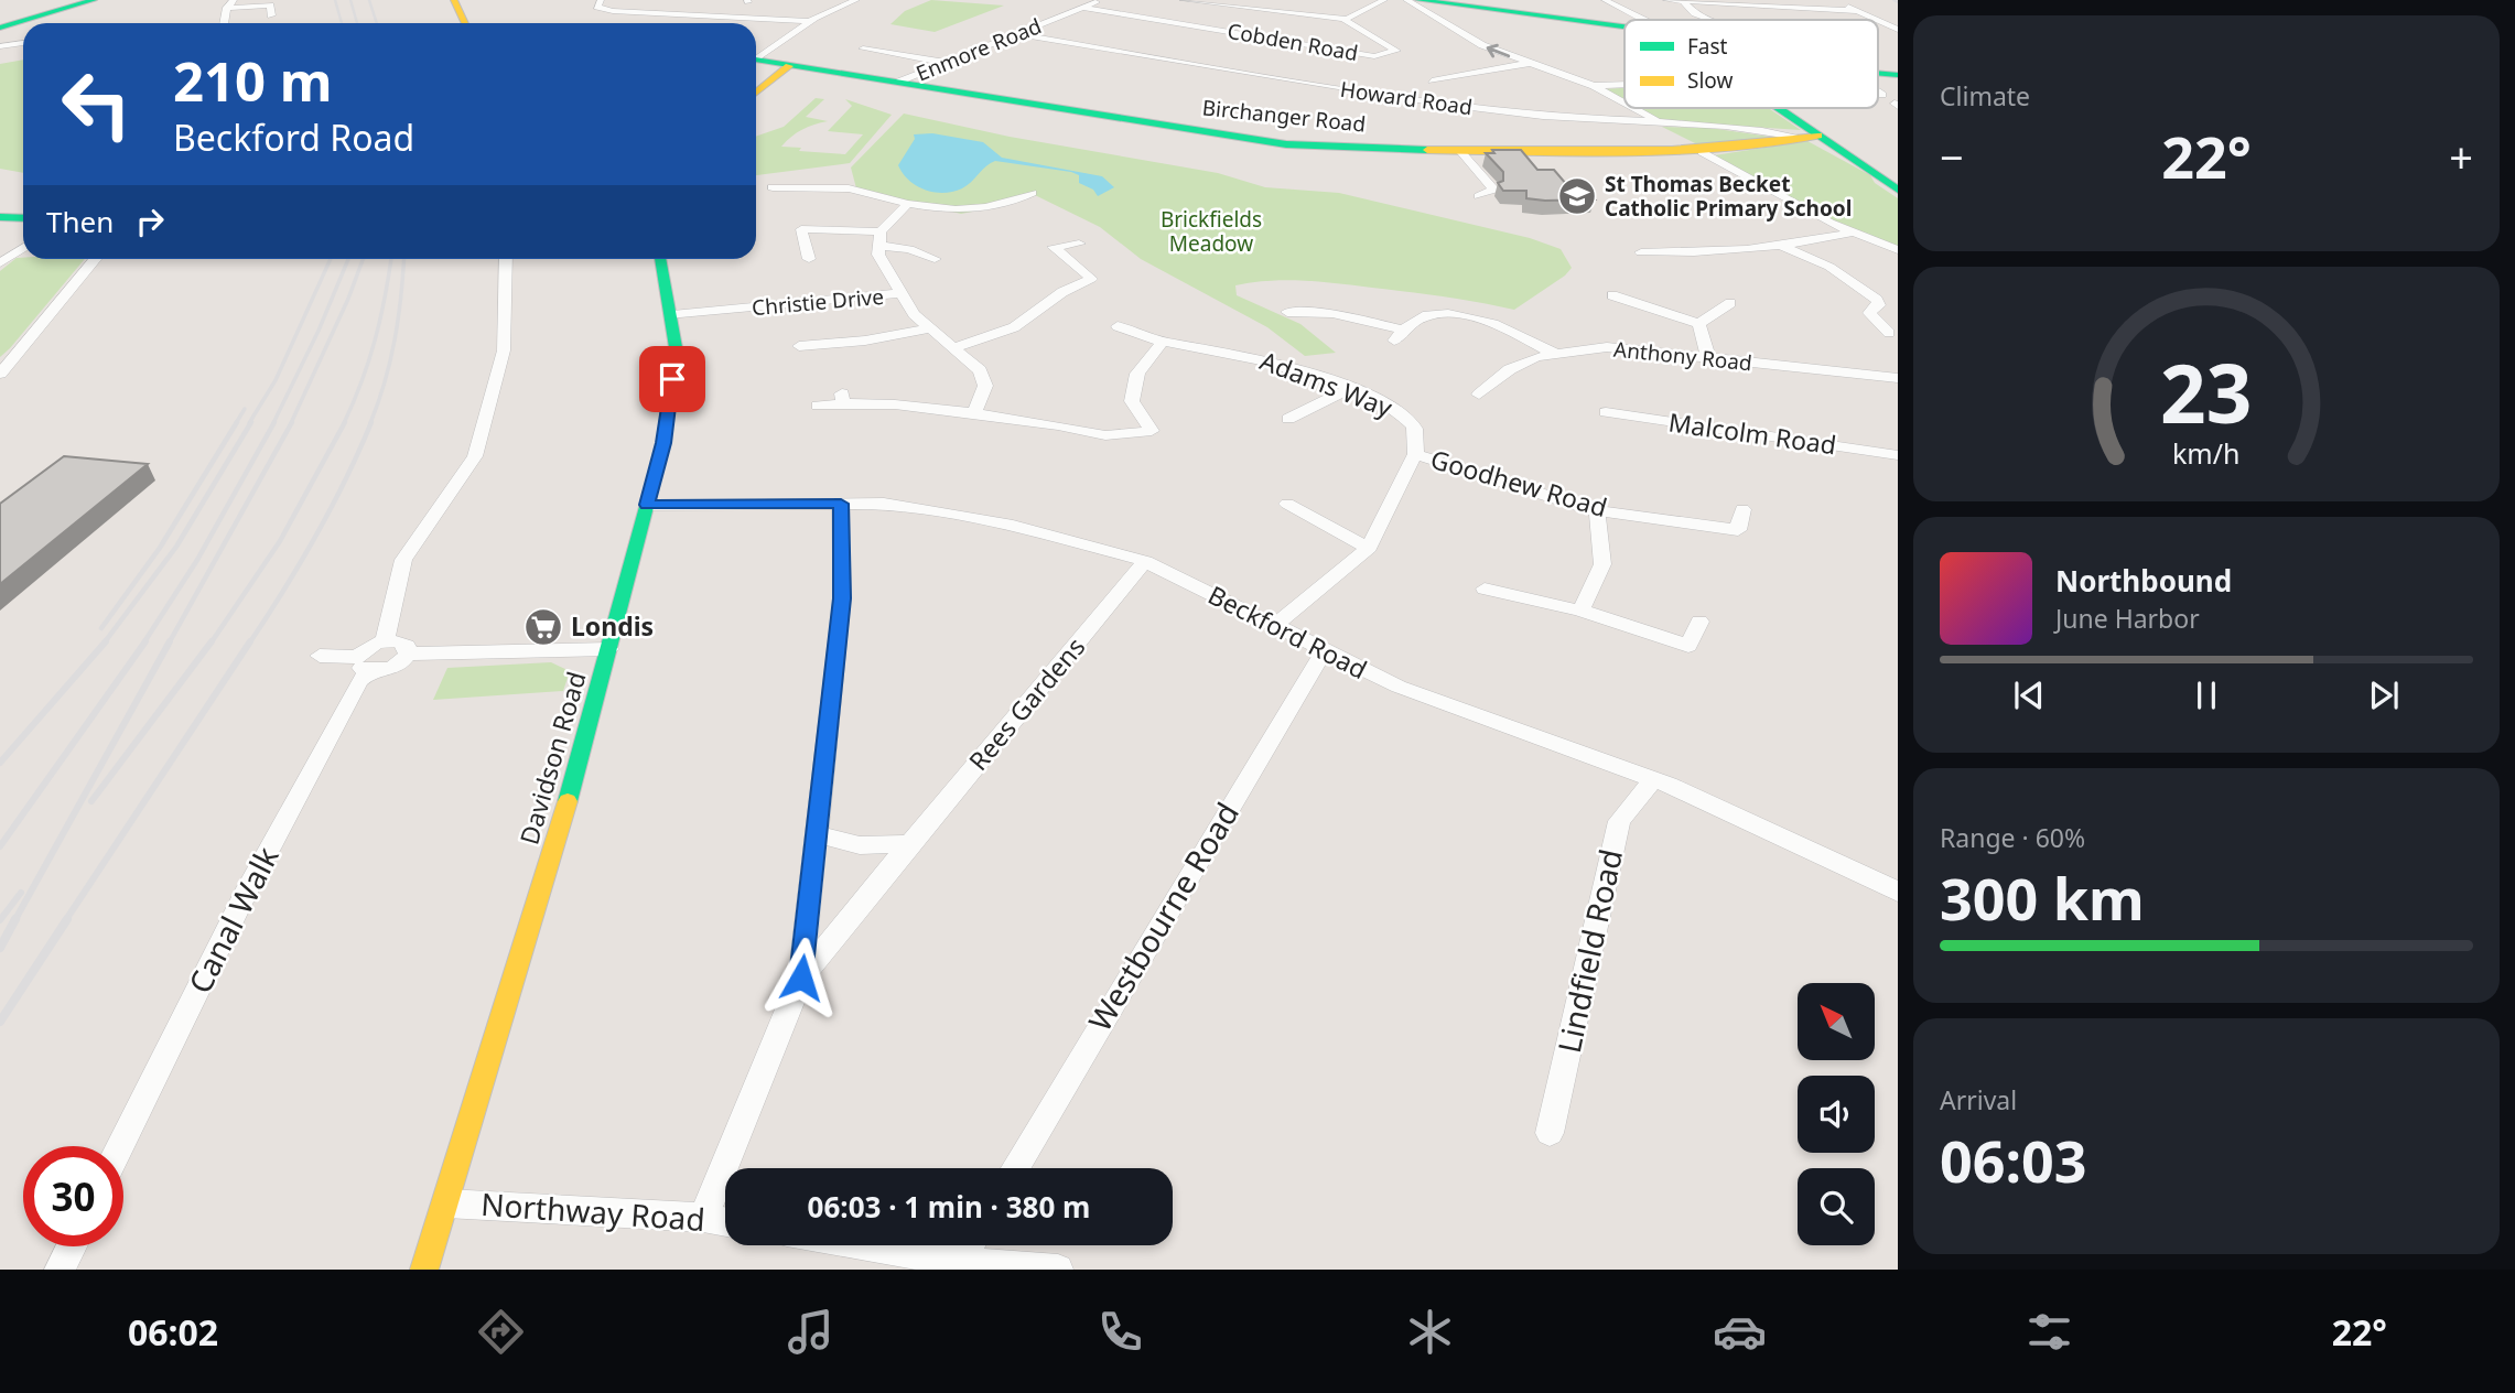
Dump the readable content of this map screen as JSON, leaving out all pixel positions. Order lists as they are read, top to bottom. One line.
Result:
{"streets":{"street":["Cobden Road","Enmore Road","Howard Road","Birchanger Road","Christie Drive","Anthony Road","Adams Way","Malcolm Road","Goodhew Road","Beckford Road","Rees Gardens","Davidson Road","Westbourne Road","Canal Walk","Lindfield Road","Northway Road"]},"crossings":[["Cobden Road","Enmore Road"],["Enmore Road","Howard Road"],["Enmore Road","Birchanger Road"],["Howard Road","Birchanger Road"],["Christie Drive","Davidson Road"],["Adams Way","Goodhew Road"],["Beckford Road","Rees Gardens"],["Beckford Road","Davidson Road"],["Beckford Road","Westbourne Road"],["Beckford Road","Lindfield Road"],["Rees Gardens","Northway Road"],["Davidson Road","Northway Road"]],"parks":["Brickfields Meadow"],"places":{"school or university":["St Thomas Becket Catholic Primary School"],"supermarket":["Londis"]},"legend":["Fast","Slow"],"north":"top left","page":{"tile":["Climate",["Range · 60%","300 km"],["Arrival","06:03"]],"turn":["210 m","Beckford Road"],"heat":["−","22°","+"],"then":"Then","song":["Northbound","June Harbor"],"limit":"30","trip":"06:03 · 1 min · 380 m","tabs":["06:02","22°"],"gauge":["23","km/h"]}}
